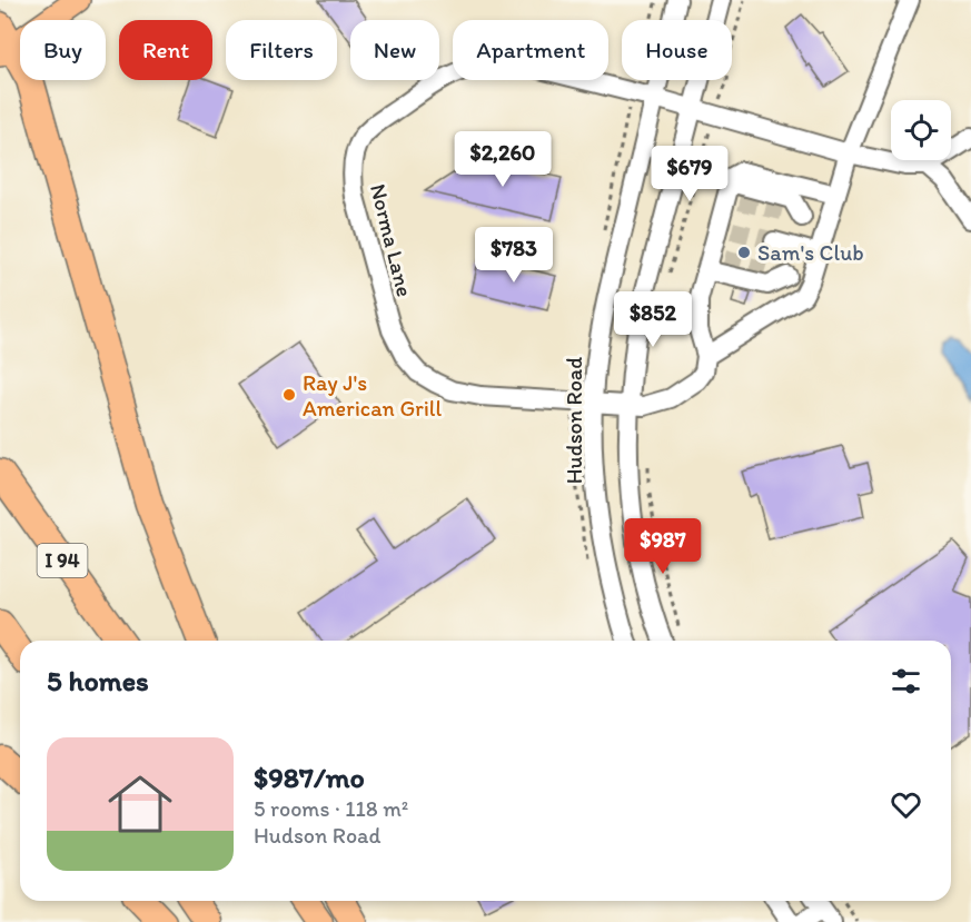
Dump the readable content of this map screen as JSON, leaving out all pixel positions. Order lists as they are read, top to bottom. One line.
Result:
{"streets":{"highway":["I 94"],"street":["Norma Lane","Hudson Road"]},"crossings":[["Norma Lane","Hudson Road"]],"places":["Sam's Club","Ray J's American Grill"],"page":{"chip":["Buy","Rent","Filters","New","Apartment","House"],"price":["$2,260","$679","$783","$852","$987"],"heading":"5 homes","list":[{"name":"$987/mo","note":"5 rooms · 118 m² · Hudson Road"}]}}
